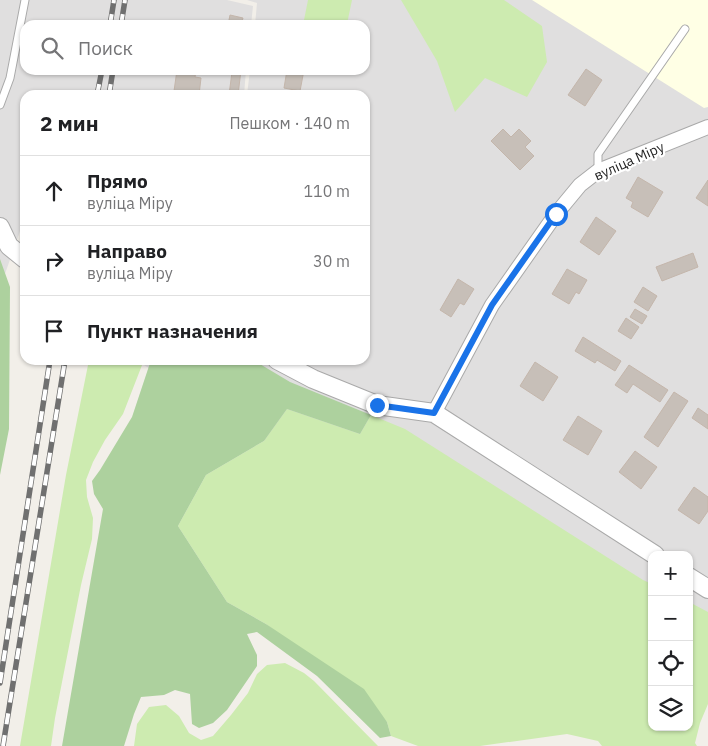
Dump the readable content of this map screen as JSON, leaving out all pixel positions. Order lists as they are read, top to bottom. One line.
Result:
{"streets":{"street":["вуліца Міру"]},"page":{"search":"Поиск","heading":["2 мин","Пешком · 140 m"],"list":[["Прямо","вуліца Міру","110 m"],["Направо","вуліца Міру","30 m"],"Пункт назначения"],"map_buttons":["+","−"]}}
